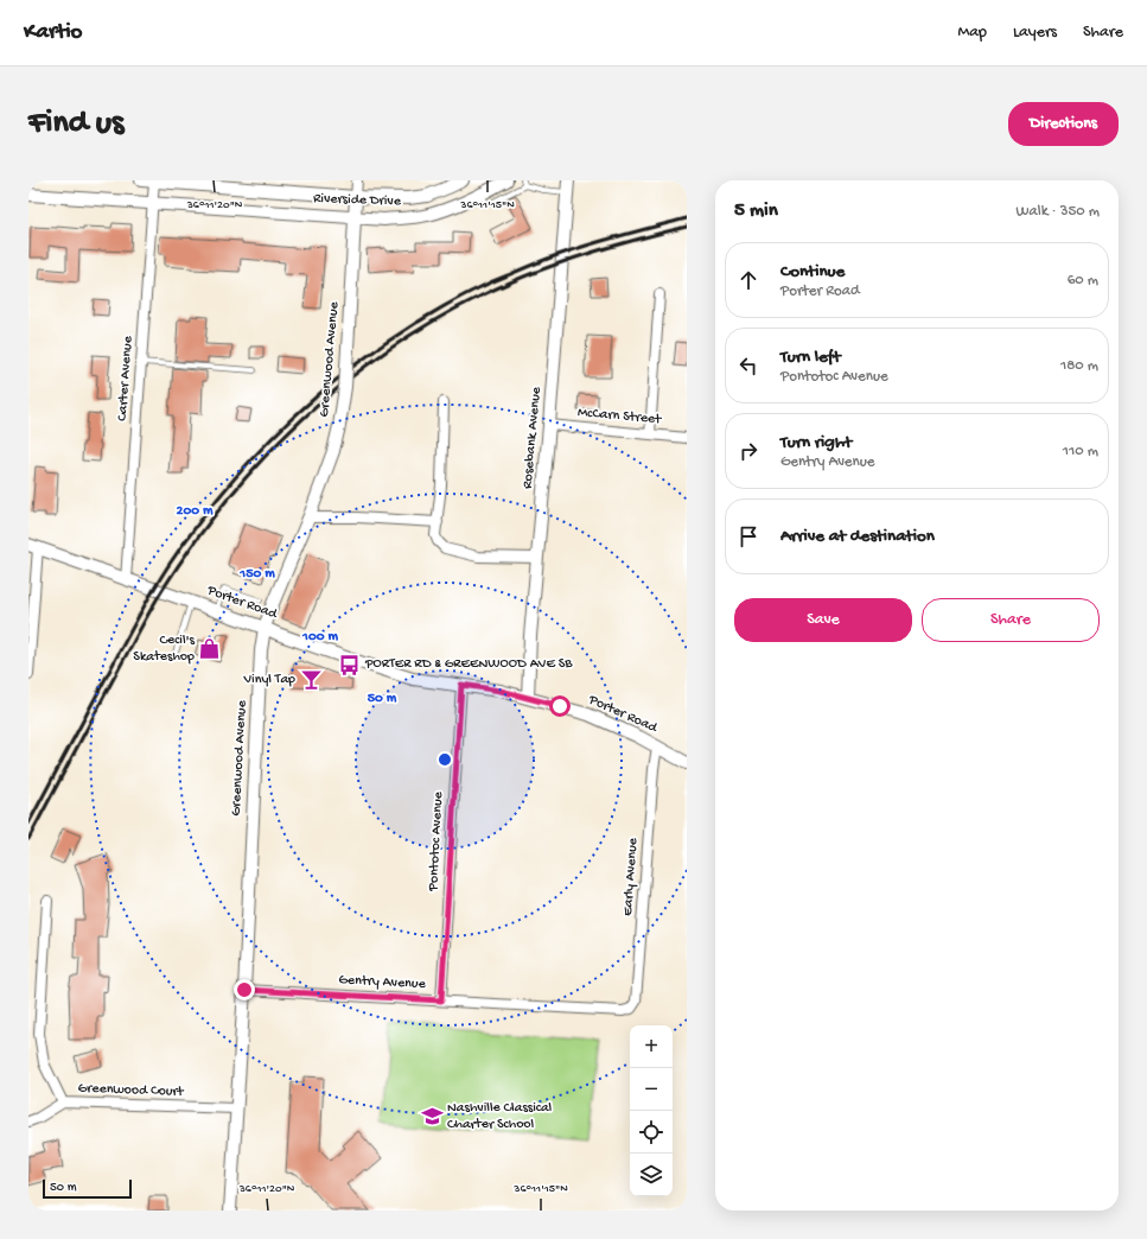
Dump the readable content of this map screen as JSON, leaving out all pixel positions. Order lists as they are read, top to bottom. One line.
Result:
{"streets":{"street":["Riverside Drive","Greenwood Avenue","Carter Avenue","McCarn Street","Rosebank Avenue","Porter Road","Pontotoc Avenue","Early Avenue","Gentry Avenue","Greenwood Court"]},"crossings":[["Riverside Drive","Greenwood Avenue"],["Riverside Drive","Carter Avenue"],["Greenwood Avenue","Porter Road"],["Greenwood Avenue","Gentry Avenue"],["Greenwood Avenue","Greenwood Court"],["Carter Avenue","Porter Road"],["McCarn Street","Rosebank Avenue"],["Rosebank Avenue","Porter Road"],["Porter Road","Pontotoc Avenue"],["Porter Road","Early Avenue"],["Pontotoc Avenue","Gentry Avenue"],["Early Avenue","Gentry Avenue"]],"places":{"shop":["Cecil's Skateshop"],"bus stop":["PORTER RD & GREENWOOD AVE SB"],"bar":["Vinyl Tap"],"school or university":["Nashville Classical Charter School"]},"scale_bar":"50 m","page":{"header":"Kartio","nav":["Map","Layers","Share"],"buttons":["Directions",["Save","Share"]],"title":"Find us","heading":["5 min","Walk · 350 m"],"list":[["Continue","Porter Road","60 m"],["Turn left","Pontotoc Avenue","180 m"],["Turn right","Gentry Avenue","110 m"],"Arrive at destination"],"map_buttons":["+","−"],"scale":"50 m"},"coordinates":["36°11'20\"N","36°11'15\"N"],"rings":["200 m","150 m","100 m","50 m"]}
